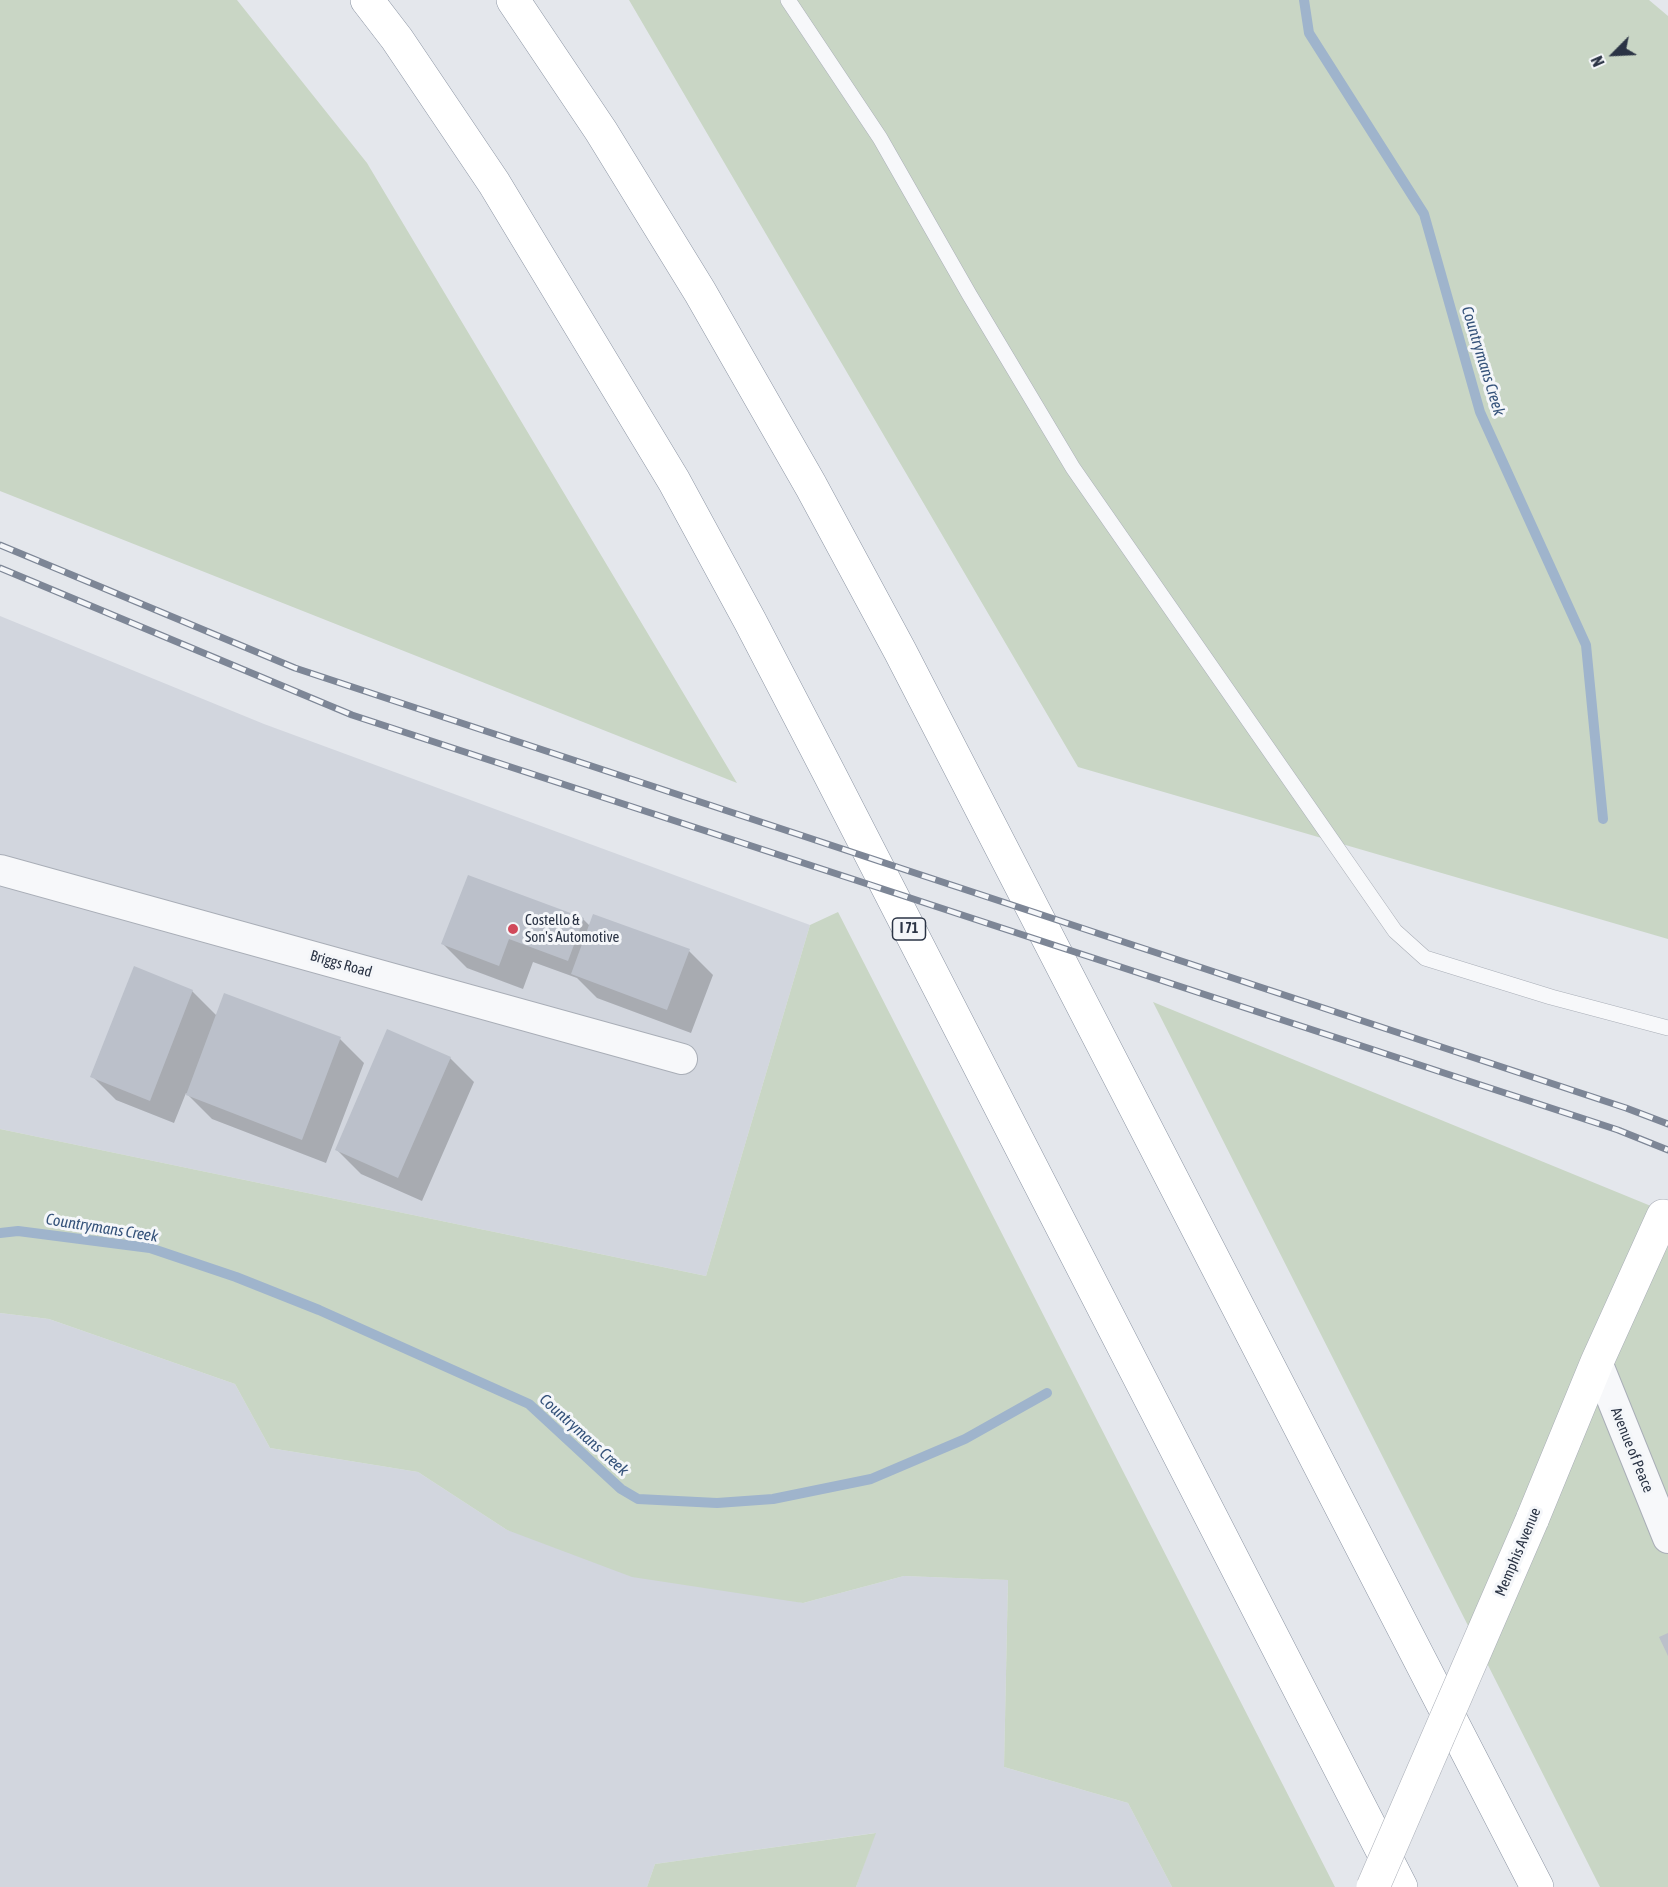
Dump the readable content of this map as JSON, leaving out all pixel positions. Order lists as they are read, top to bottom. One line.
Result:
{"streets":{"main road":["I 71","Memphis Avenue"],"street":["Briggs Road","Avenue of Peace"]},"crossings":[["Avenue of Peace","Memphis Avenue"]],"water":["Countrymans Creek"],"places":["Costello & Son's Automotive"],"north":"bottom left"}
